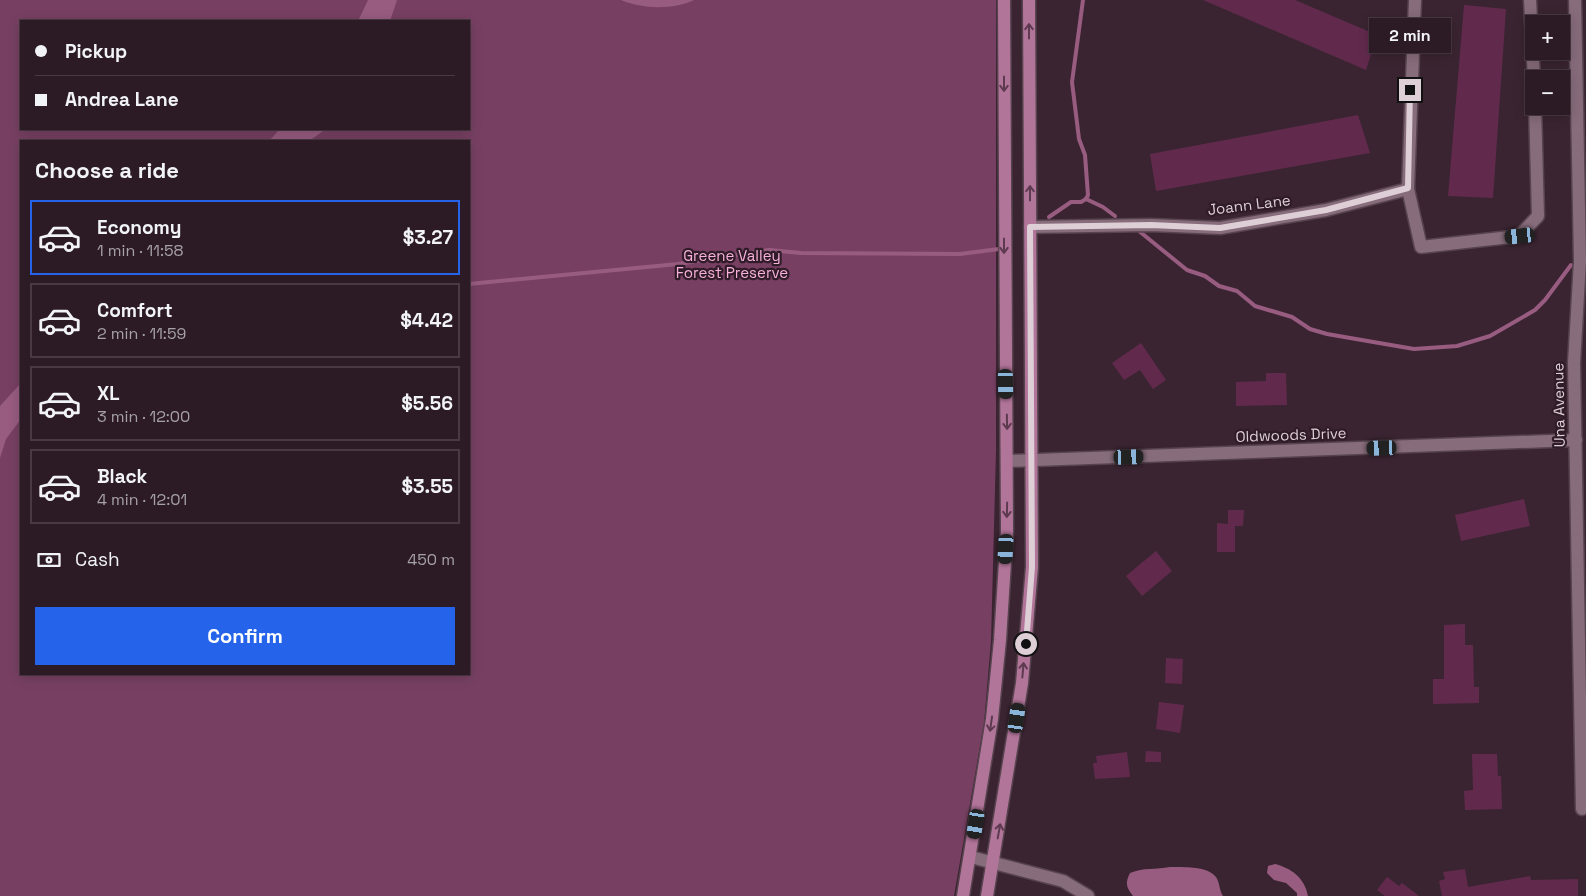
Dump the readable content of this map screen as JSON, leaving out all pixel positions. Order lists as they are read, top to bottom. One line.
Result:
{"streets":{"street":["Joann Lane","Una Avenue","Oldwoods Drive"]},"crossings":[["Una Avenue","Oldwoods Drive"]],"parks":["Greene Valley Forest Preserve"],"page":{"map_buttons":["+","−"],"bubble":"2 min","banner":["Pickup","Andrea Lane"],"heading":"Choose a ride","list":[{"name":"Economy","note":"1 min · 11:58","value":"$3.27"},{"name":"Comfort","note":"2 min · 11:59","value":"$4.42"},{"name":"XL","note":"3 min · 12:00","value":"$5.56"},{"name":"Black","note":"4 min · 12:01","value":"$3.55"}],"pay":["Cash","450 m"],"buttons":"Confirm"}}
